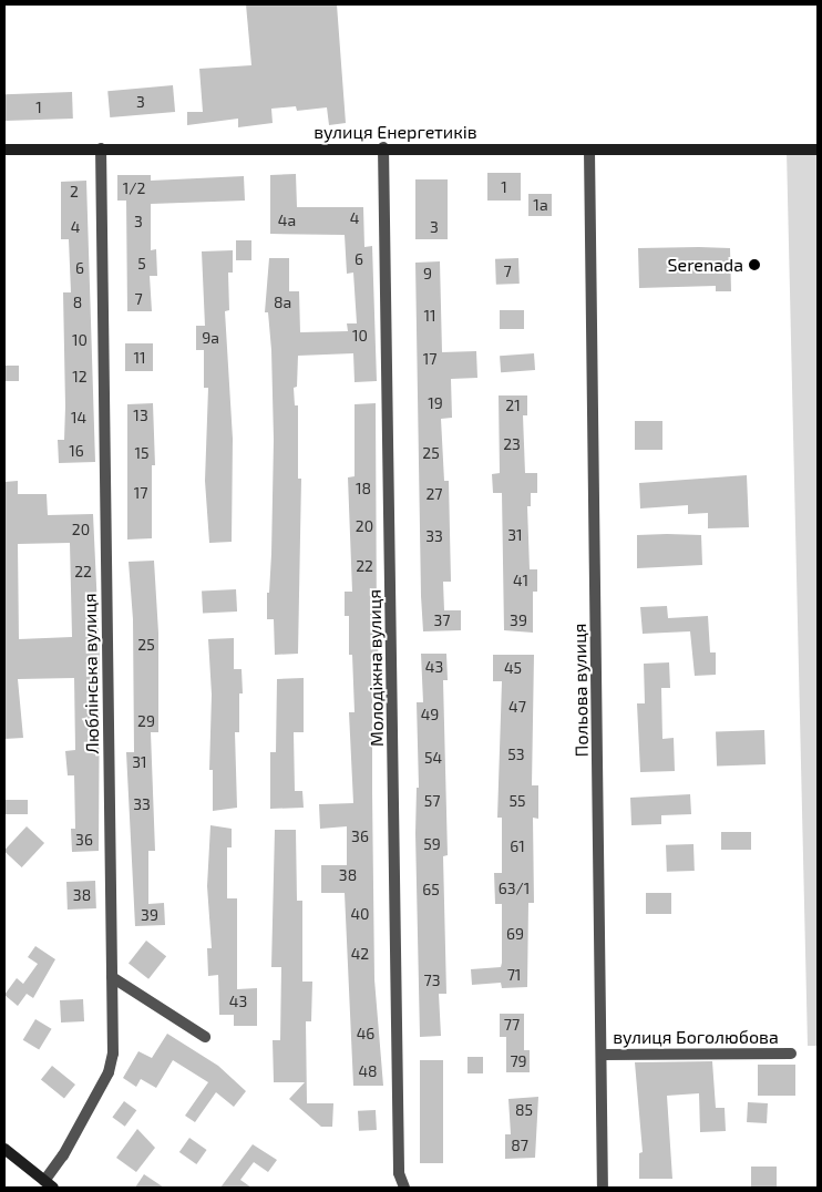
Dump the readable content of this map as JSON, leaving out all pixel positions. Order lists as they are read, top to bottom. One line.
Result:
{"streets":{"street":["вулиця Енергетиків","Молодіжна вулиця","Люблінська вулиця","Польова вулиця","вулиця Боголюбова"]},"crossings":[["вулиця Енергетиків","Молодіжна вулиця"],["вулиця Енергетиків","Люблінська вулиця"],["вулиця Енергетиків","Польова вулиця"],["Польова вулиця","вулиця Боголюбова"]],"places":["Serenada"],"house_numbers":["3","1","1","1/2","2","1а","4","4а","3","4","3","6","5","6","7","9","7","8","8а","11","10","9а","10","11","17","12","19","21","13","14","23","16","15","25","18","17","27","20","20","31","33","22","22","41","37","39","25","43","45","47","49","29","53","54","31","57","55","33","36","36","59","61","38","63/1","65","38","40","39","69","42","71","73","43","77","46","79","48","85","87"]}
